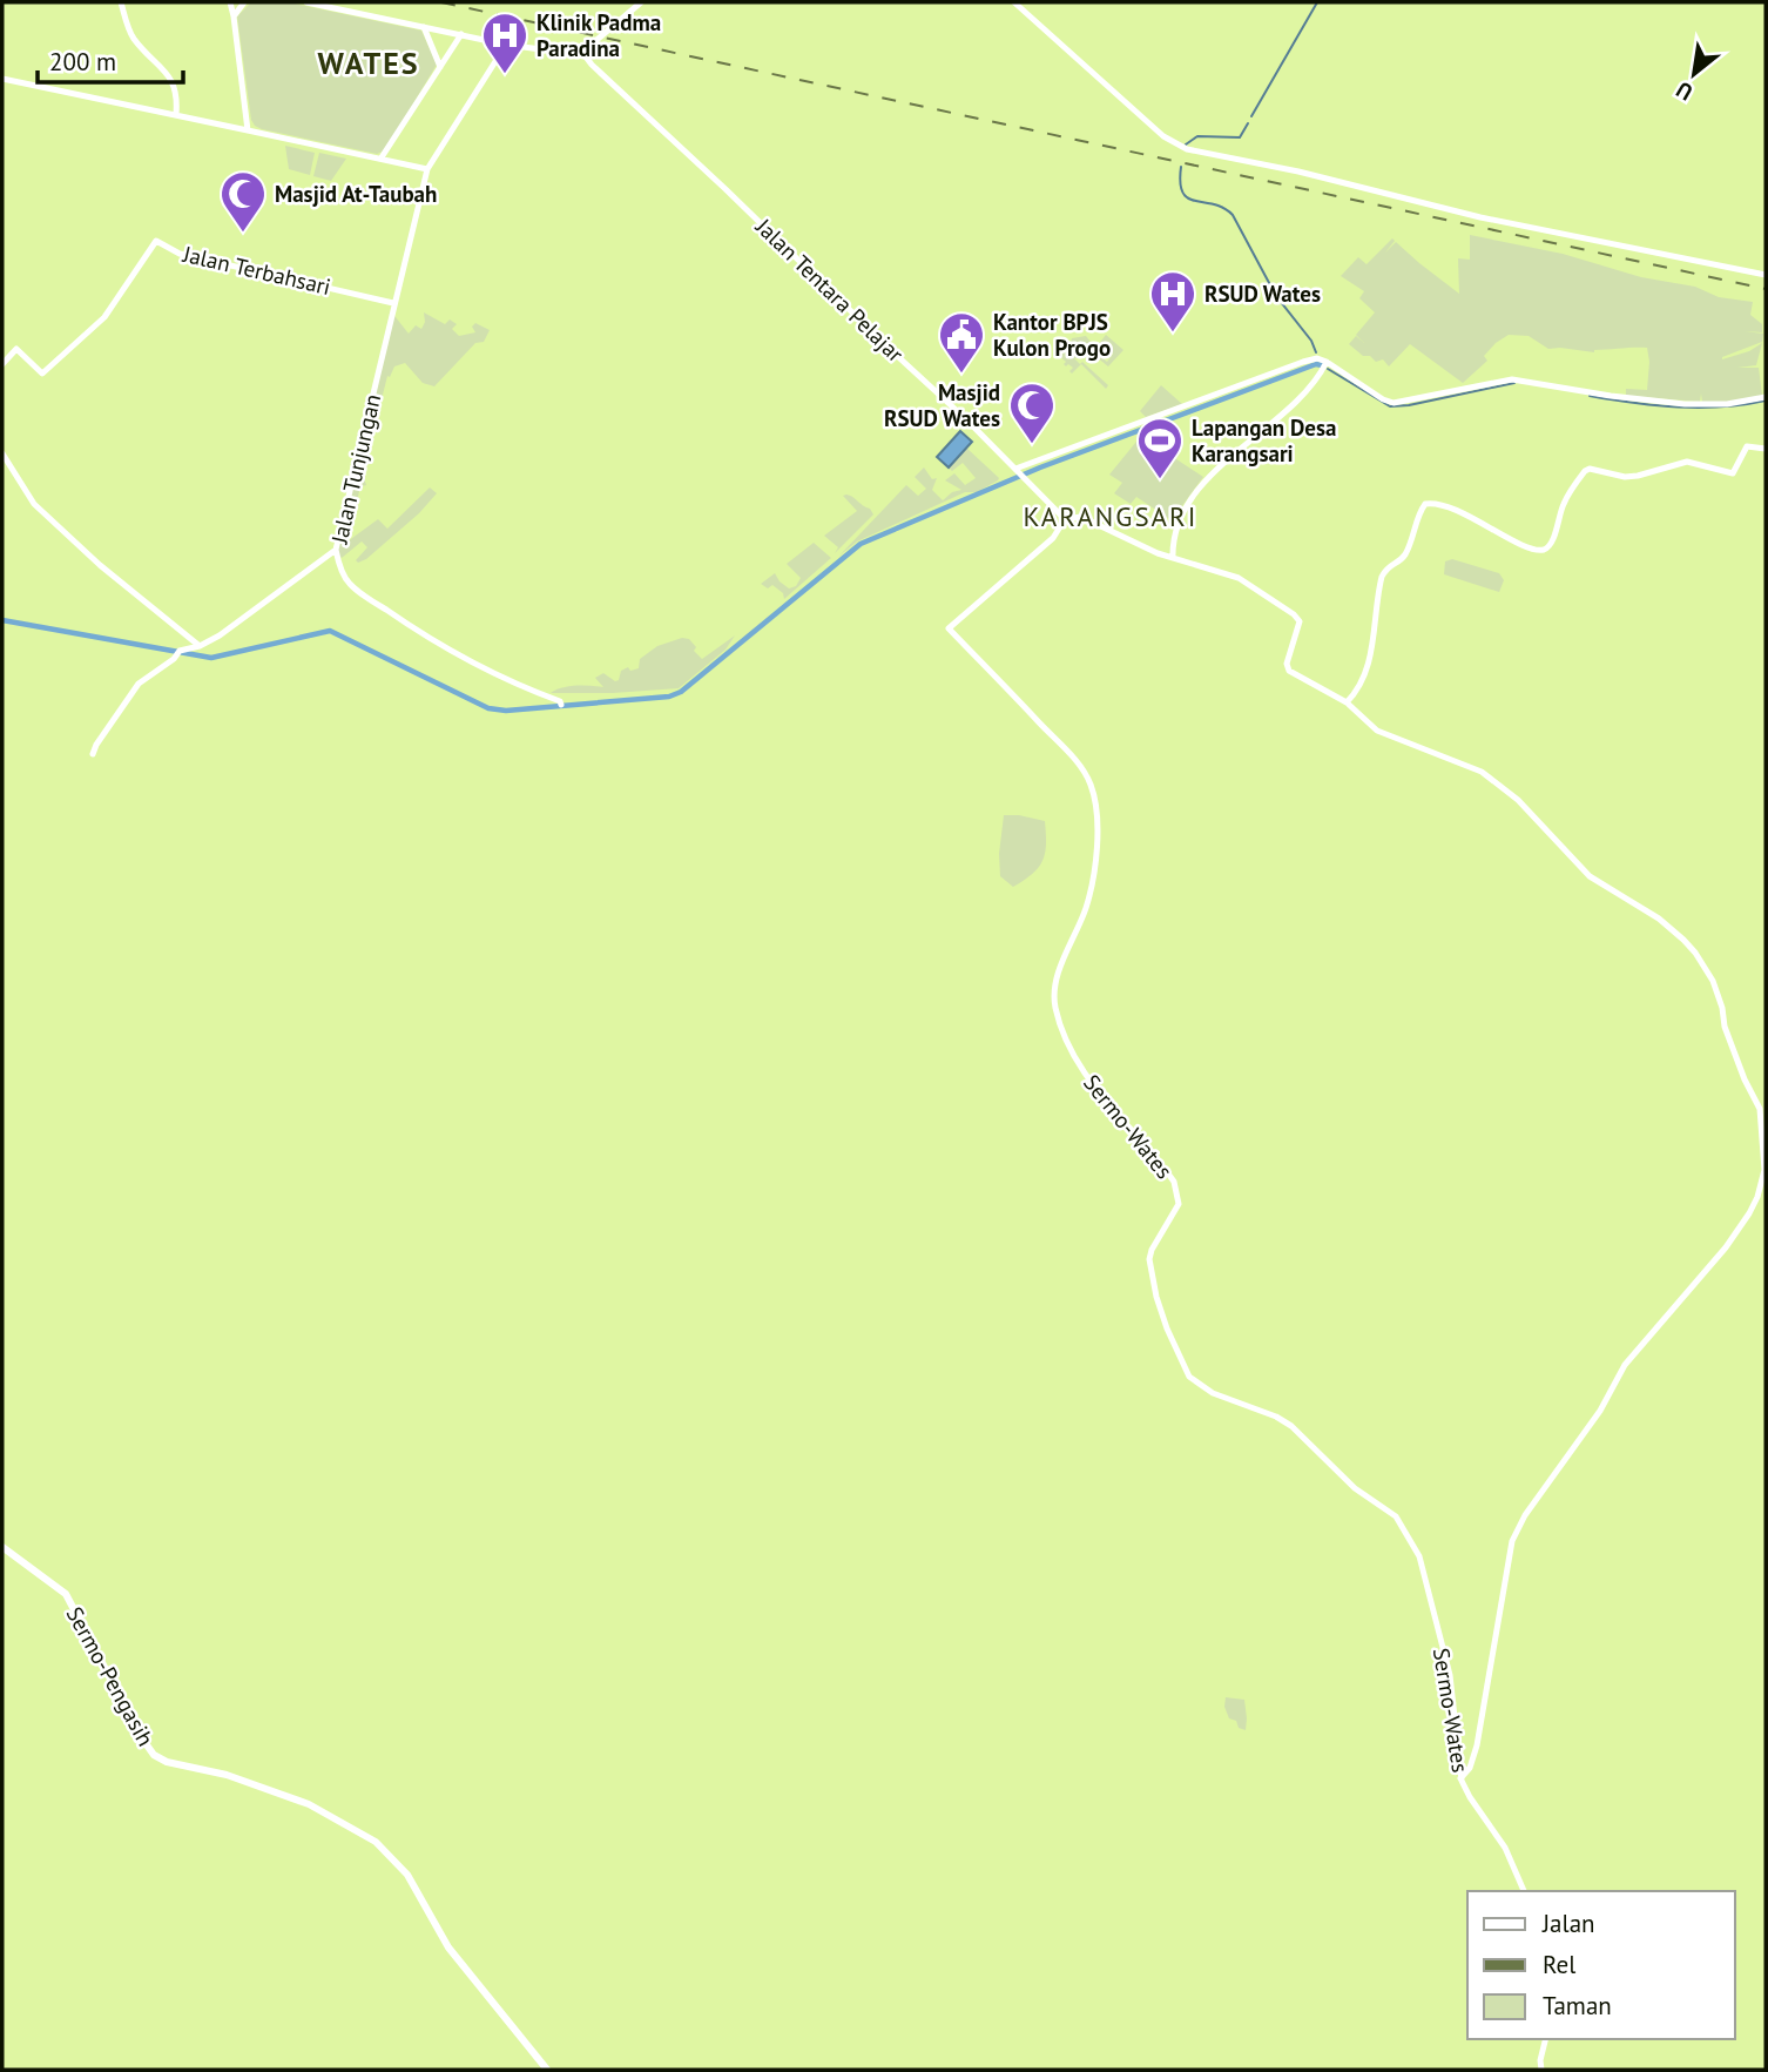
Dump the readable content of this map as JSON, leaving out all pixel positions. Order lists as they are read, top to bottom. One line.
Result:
{"streets":{"main road":["Sermo-Pengasih"],"street":["Jalan Terbahsari","Jalan Tentara Pelajar","Jalan Tunjungan","Sermo-Wates"]},"crossings":[["Jalan Terbahsari","Jalan Tunjungan"],["Jalan Tentara Pelajar","Sermo-Wates"]],"districts":["WATES","KARANGSARI"],"places":{"hospital":["Klinik Padma Paradina","RSUD Wates"],"mosque":["Masjid At-Taubah","Masjid RSUD Wates"],"public building":["Kantor BPJS Kulon Progo"],"sports":["Lapangan Desa Karangsari"]},"legend":["Jalan","Rel","Taman"],"scale_bar":"200 m","north":"bottom left"}
